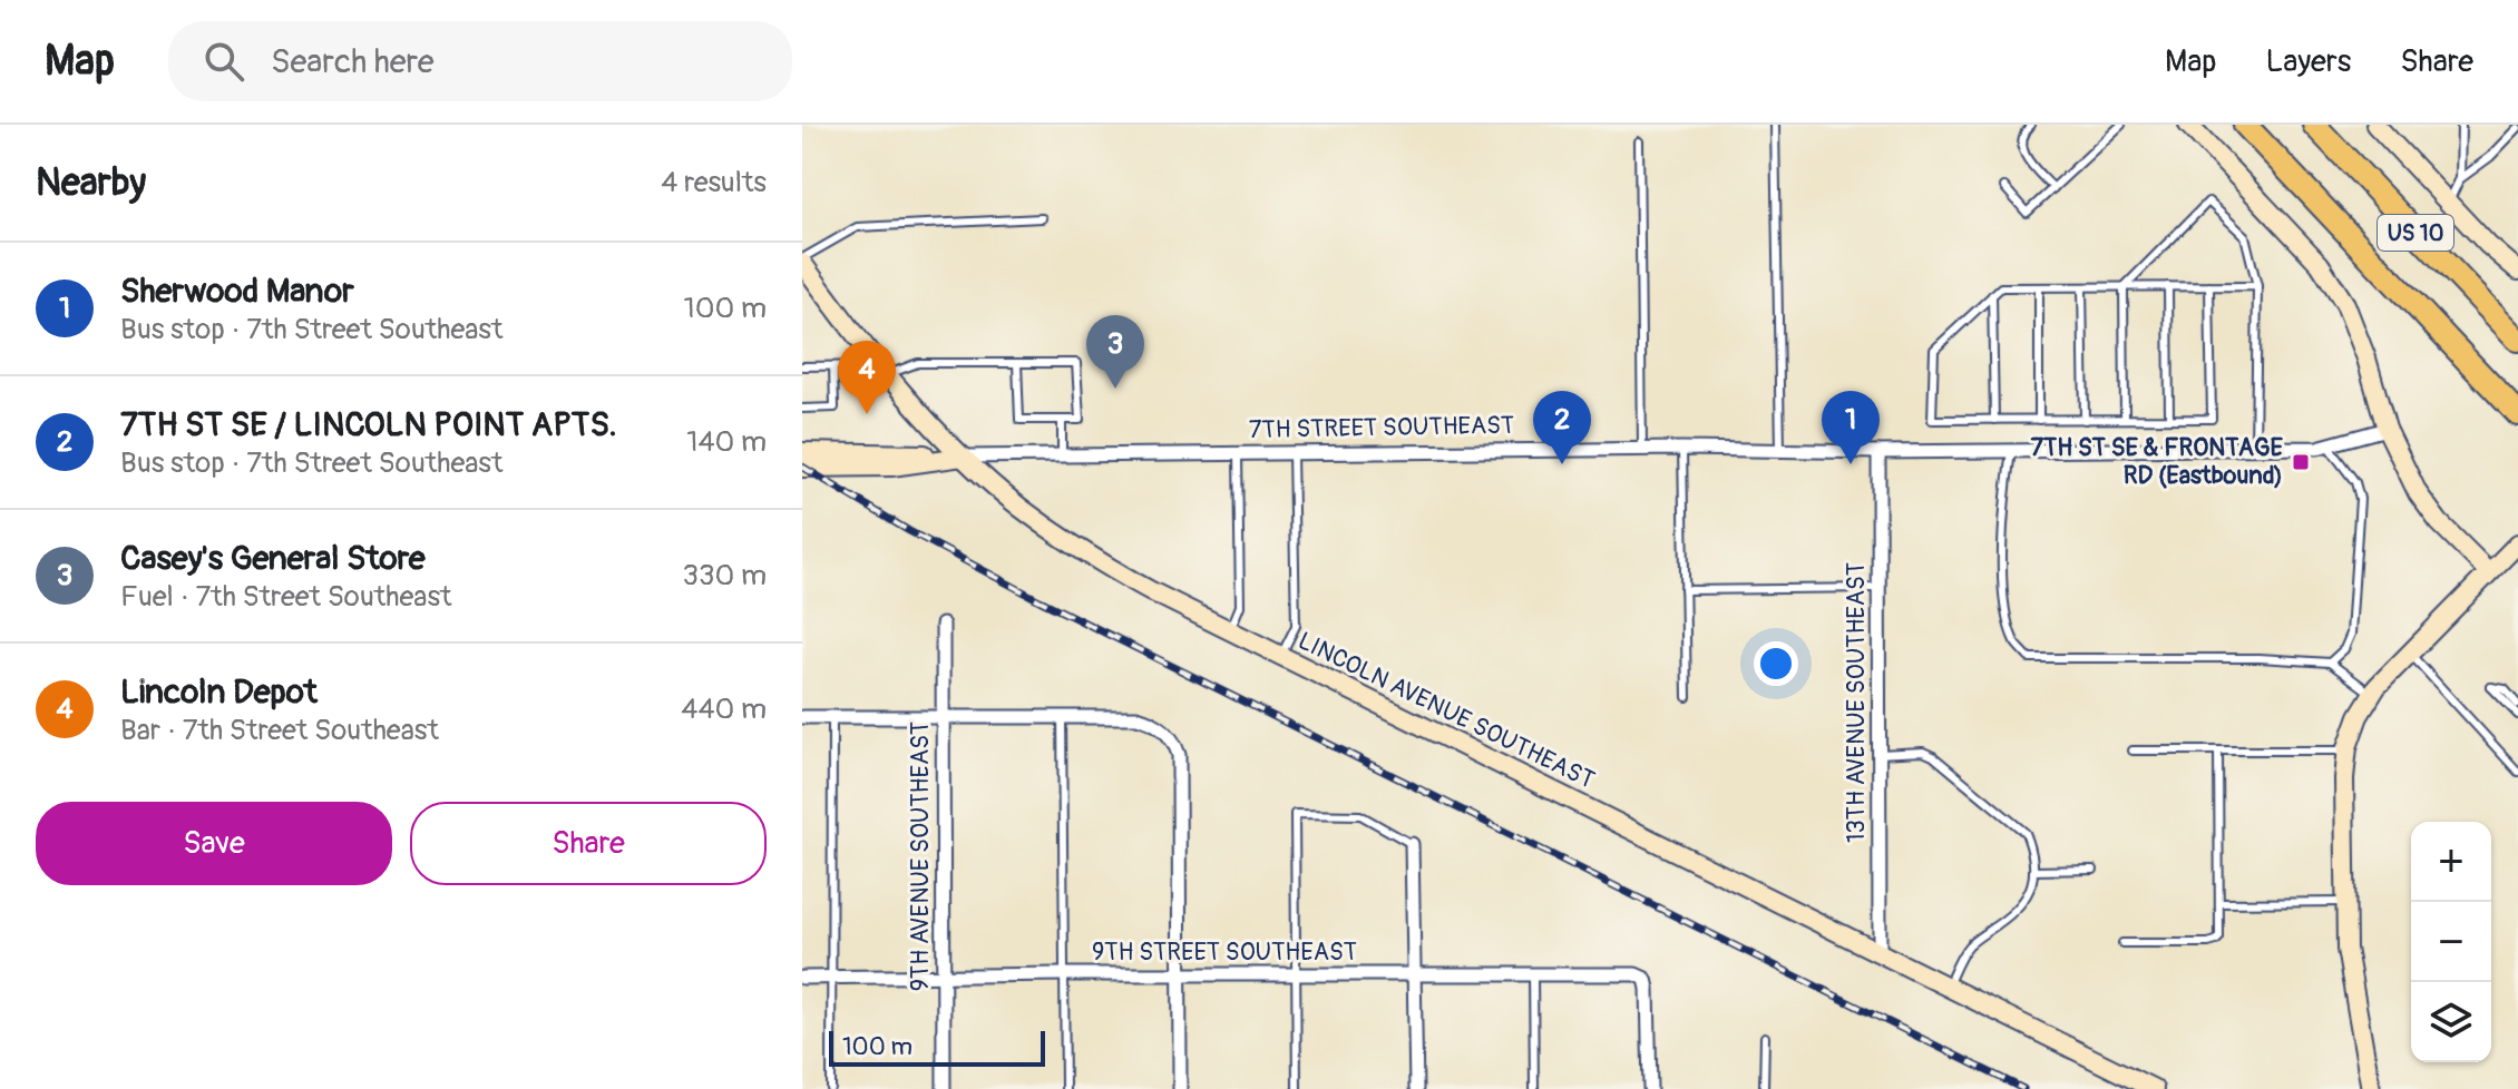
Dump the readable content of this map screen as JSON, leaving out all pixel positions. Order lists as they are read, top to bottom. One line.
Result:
{"streets":{"highway":["US 10"],"street":["7TH STREET SOUTHEAST","13TH AVENUE SOUTHEAST","LINCOLN AVENUE SOUTHEAST","9TH AVENUE SOUTHEAST","9TH STREET SOUTHEAST"]},"crossings":[["7TH STREET SOUTHEAST","13TH AVENUE SOUTHEAST"],["7TH STREET SOUTHEAST","LINCOLN AVENUE SOUTHEAST"],["13TH AVENUE SOUTHEAST","LINCOLN AVENUE SOUTHEAST"],["9TH AVENUE SOUTHEAST","9TH STREET SOUTHEAST"]],"places":{"transit":["7TH ST SE & FRONTAGE RD (Eastbound)"]},"scale_bar":"100 m","page":{"header":"Map","search":"Search here","nav":["Map","Layers","Share"],"heading":["Nearby","4 results"],"list":[{"mark":"1","name":"Sherwood Manor","note":"Bus stop · 7th Street Southeast","value":"100 m"},{"mark":"2","name":"7TH ST SE / LINCOLN POINT APTS.","note":"Bus stop · 7th Street Southeast","value":"140 m"},{"mark":"3","name":"Casey's General Store","note":"Fuel · 7th Street Southeast","value":"330 m"},{"mark":"4","name":"Lincoln Depot","note":"Bar · 7th Street Southeast","value":"440 m"}],"pins":["3","4","1","2"],"buttons":["Save","Share"],"map_buttons":["+","−"],"scale":"100 m"}}
